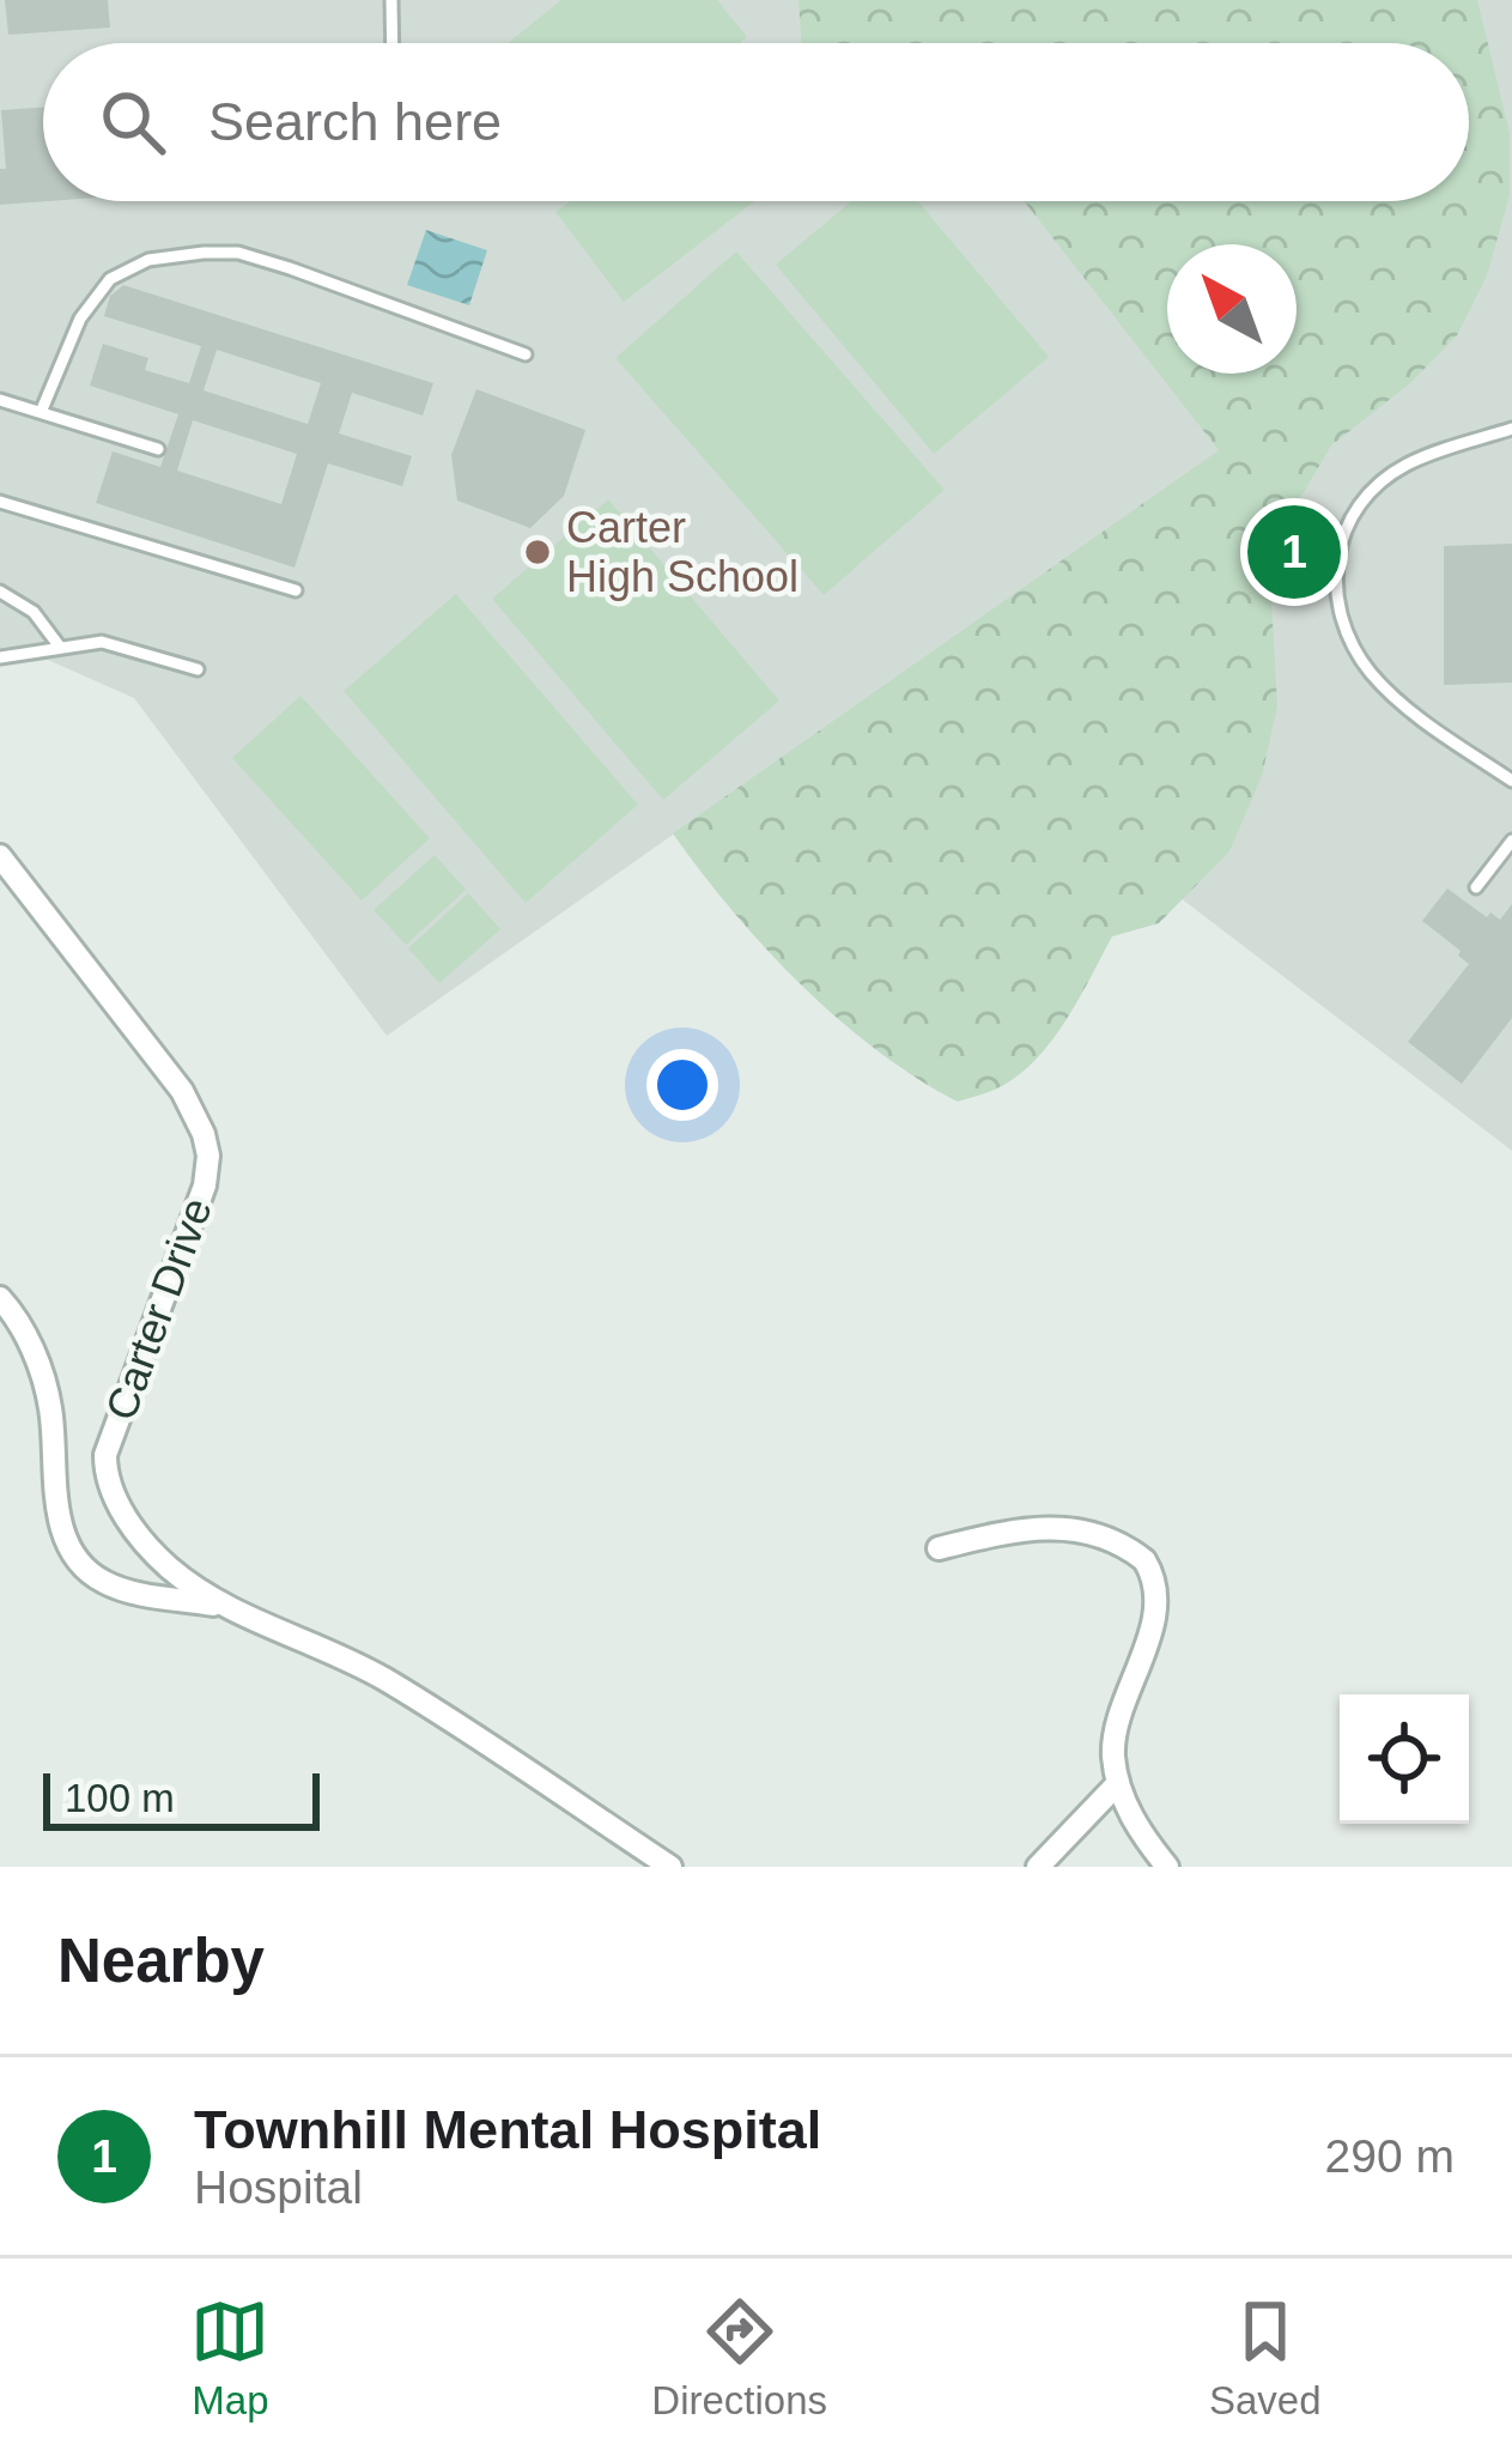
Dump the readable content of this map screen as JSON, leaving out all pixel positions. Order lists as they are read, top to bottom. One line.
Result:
{"streets":{"street":["Carter Drive"]},"places":["Carter High School"],"scale_bar":"100 m","north":"top left","page":{"search":"Search here","pins":"1","scale":"100 m","heading":"Nearby","list":[{"mark":"1","name":"Townhill Mental Hospital","note":"Hospital","value":"290 m"}],"nav":["Map","Directions","Saved"]}}
